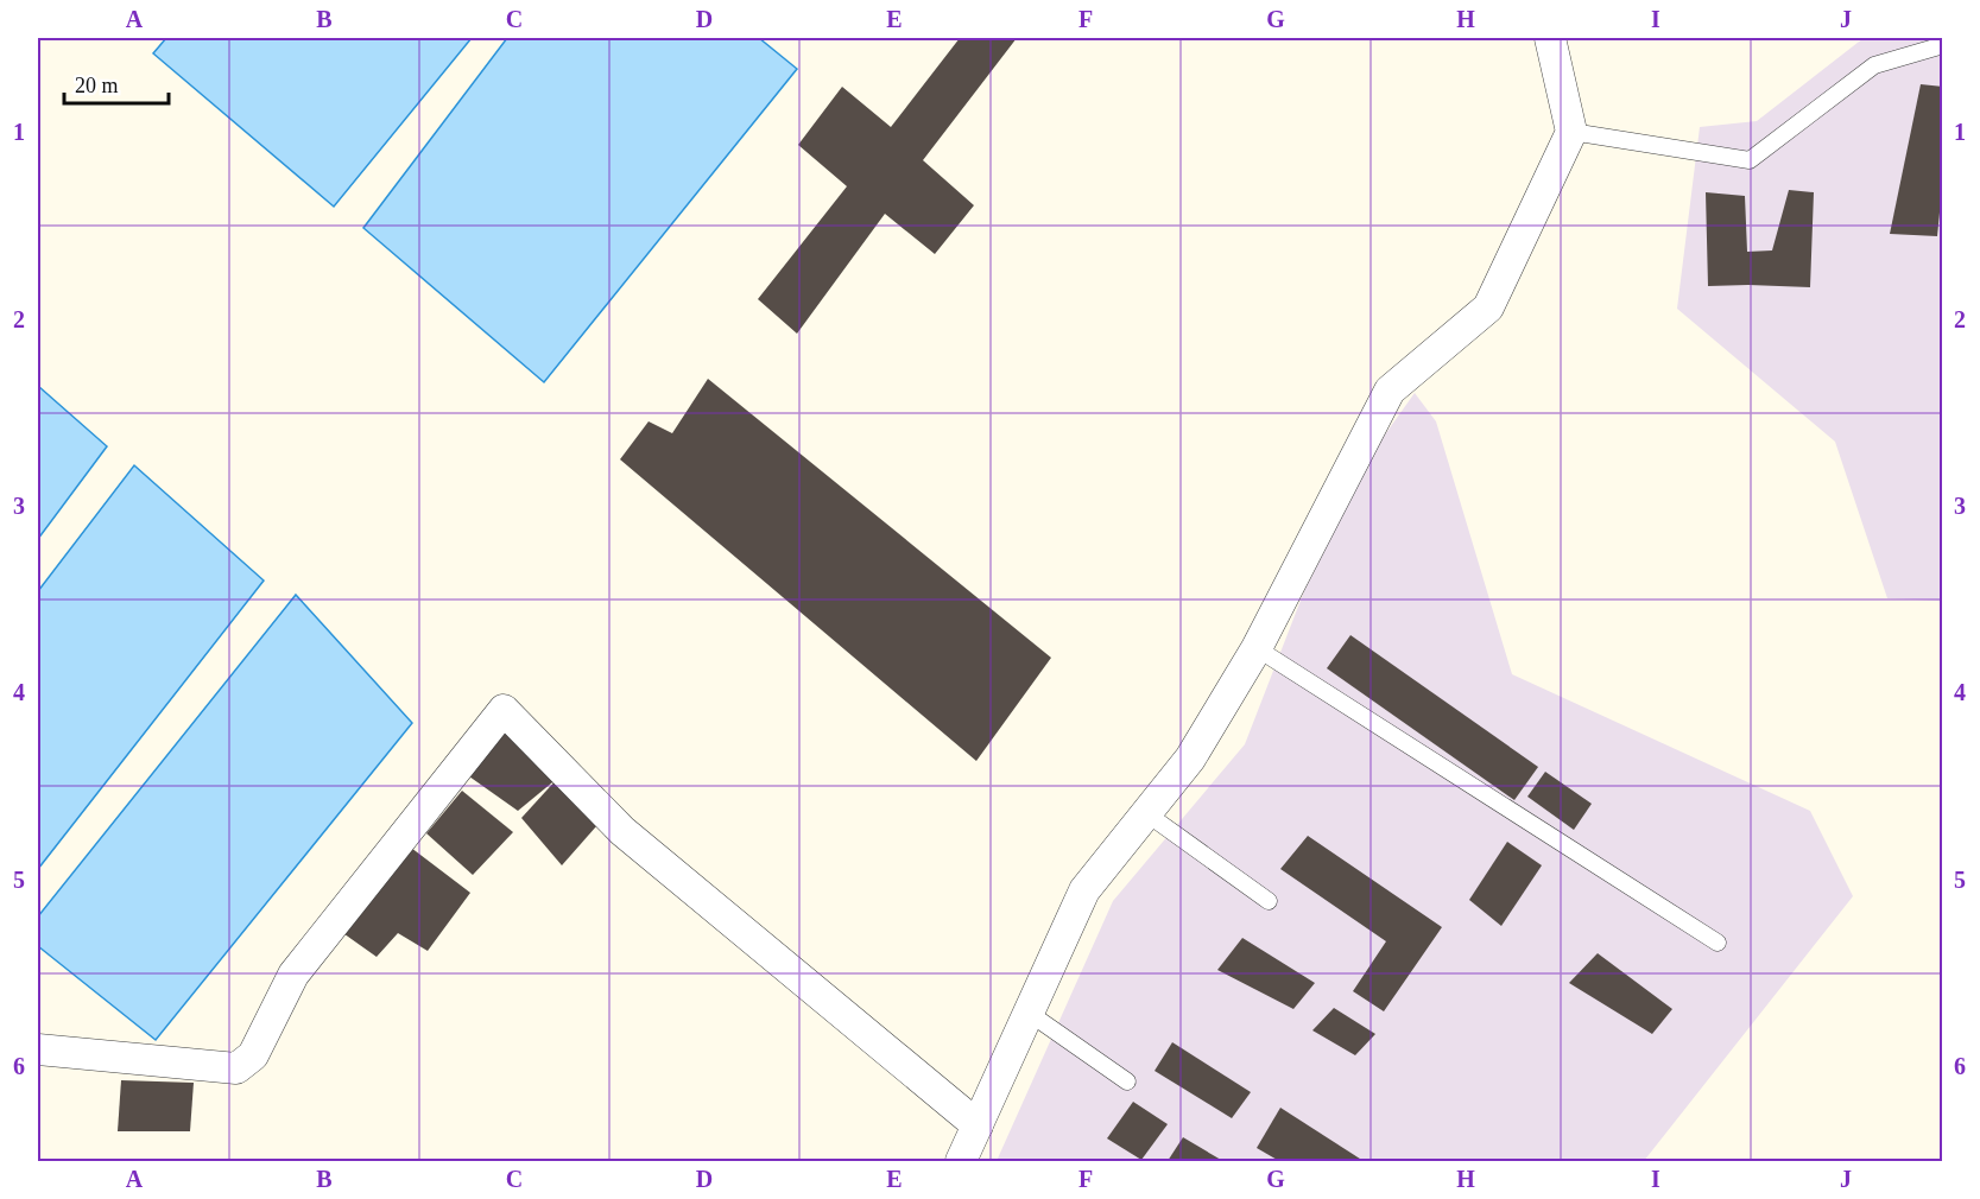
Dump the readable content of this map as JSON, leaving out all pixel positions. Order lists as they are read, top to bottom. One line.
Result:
{"scale_bar":"20 m","grid":{"columns":["A","B","C","D","E","F","G","H","I","J"],"rows":["1","2","3","4","5","6"]}}
